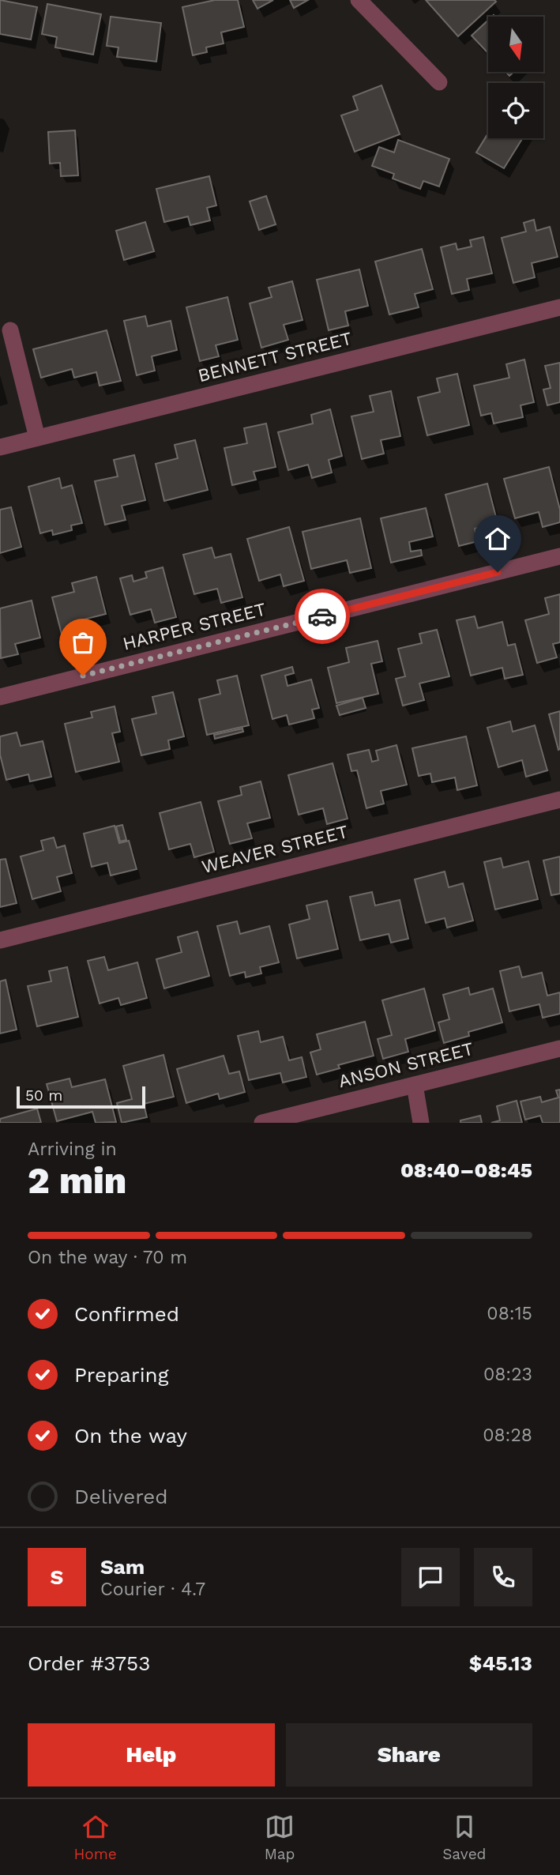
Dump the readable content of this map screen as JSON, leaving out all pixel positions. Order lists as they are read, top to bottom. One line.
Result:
{"streets":{"street":["BENNETT STREET","HARPER STREET","WEAVER STREET","ANSON STREET"]},"scale_bar":"50 m","north":"bottom","page":{"scale":"50 m","heading":["2 min","Arriving in","08:40–08:45"],"panel":["Sam","Courier · 4.7","Order #3753","$45.13"],"bar":"On the way · 70 m","list":[["Confirmed","08:15"],["Preparing","08:23"],["On the way","08:28"],"Delivered"],"round":"S","buttons":["Help","Share"],"tabs":["Home","Map","Saved"]}}
